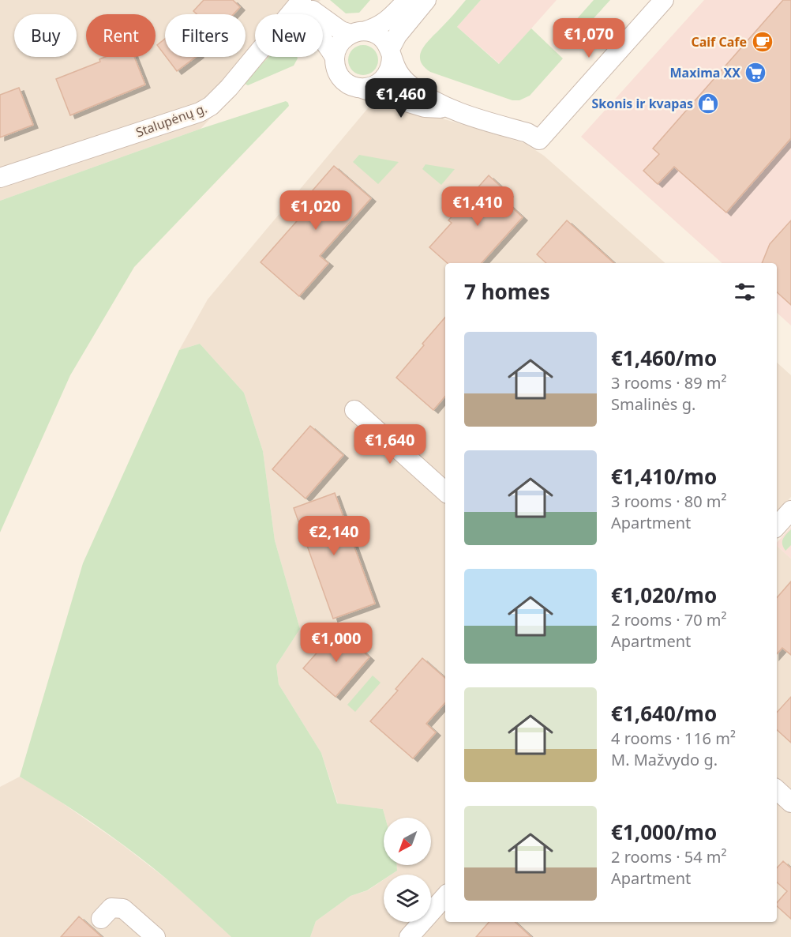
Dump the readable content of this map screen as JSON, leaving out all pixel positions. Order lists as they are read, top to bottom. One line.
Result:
{"streets":{"street":["Stalupėnų g."]},"places":{"cafe":["Caif Cafe"],"supermarket":["Maxima XX"],"shop":["Skonis ir kvapas"]},"north":"bottom left","page":{"chip":["Buy","Rent","Filters","New"],"price":["€1,070","€1,460","€1,410","€1,020","€1,640","€2,140","€1,000"],"heading":"7 homes","list":[{"name":"€1,460/mo","note":"3 rooms · 89 m² · Smalinės g."},{"name":"€1,410/mo","note":"3 rooms · 80 m² · Apartment"},{"name":"€1,020/mo","note":"2 rooms · 70 m² · Apartment"},{"name":"€1,640/mo","note":"4 rooms · 116 m² · M. Mažvydo g."},{"name":"€1,000/mo","note":"2 rooms · 54 m² · Apartment"}]}}
